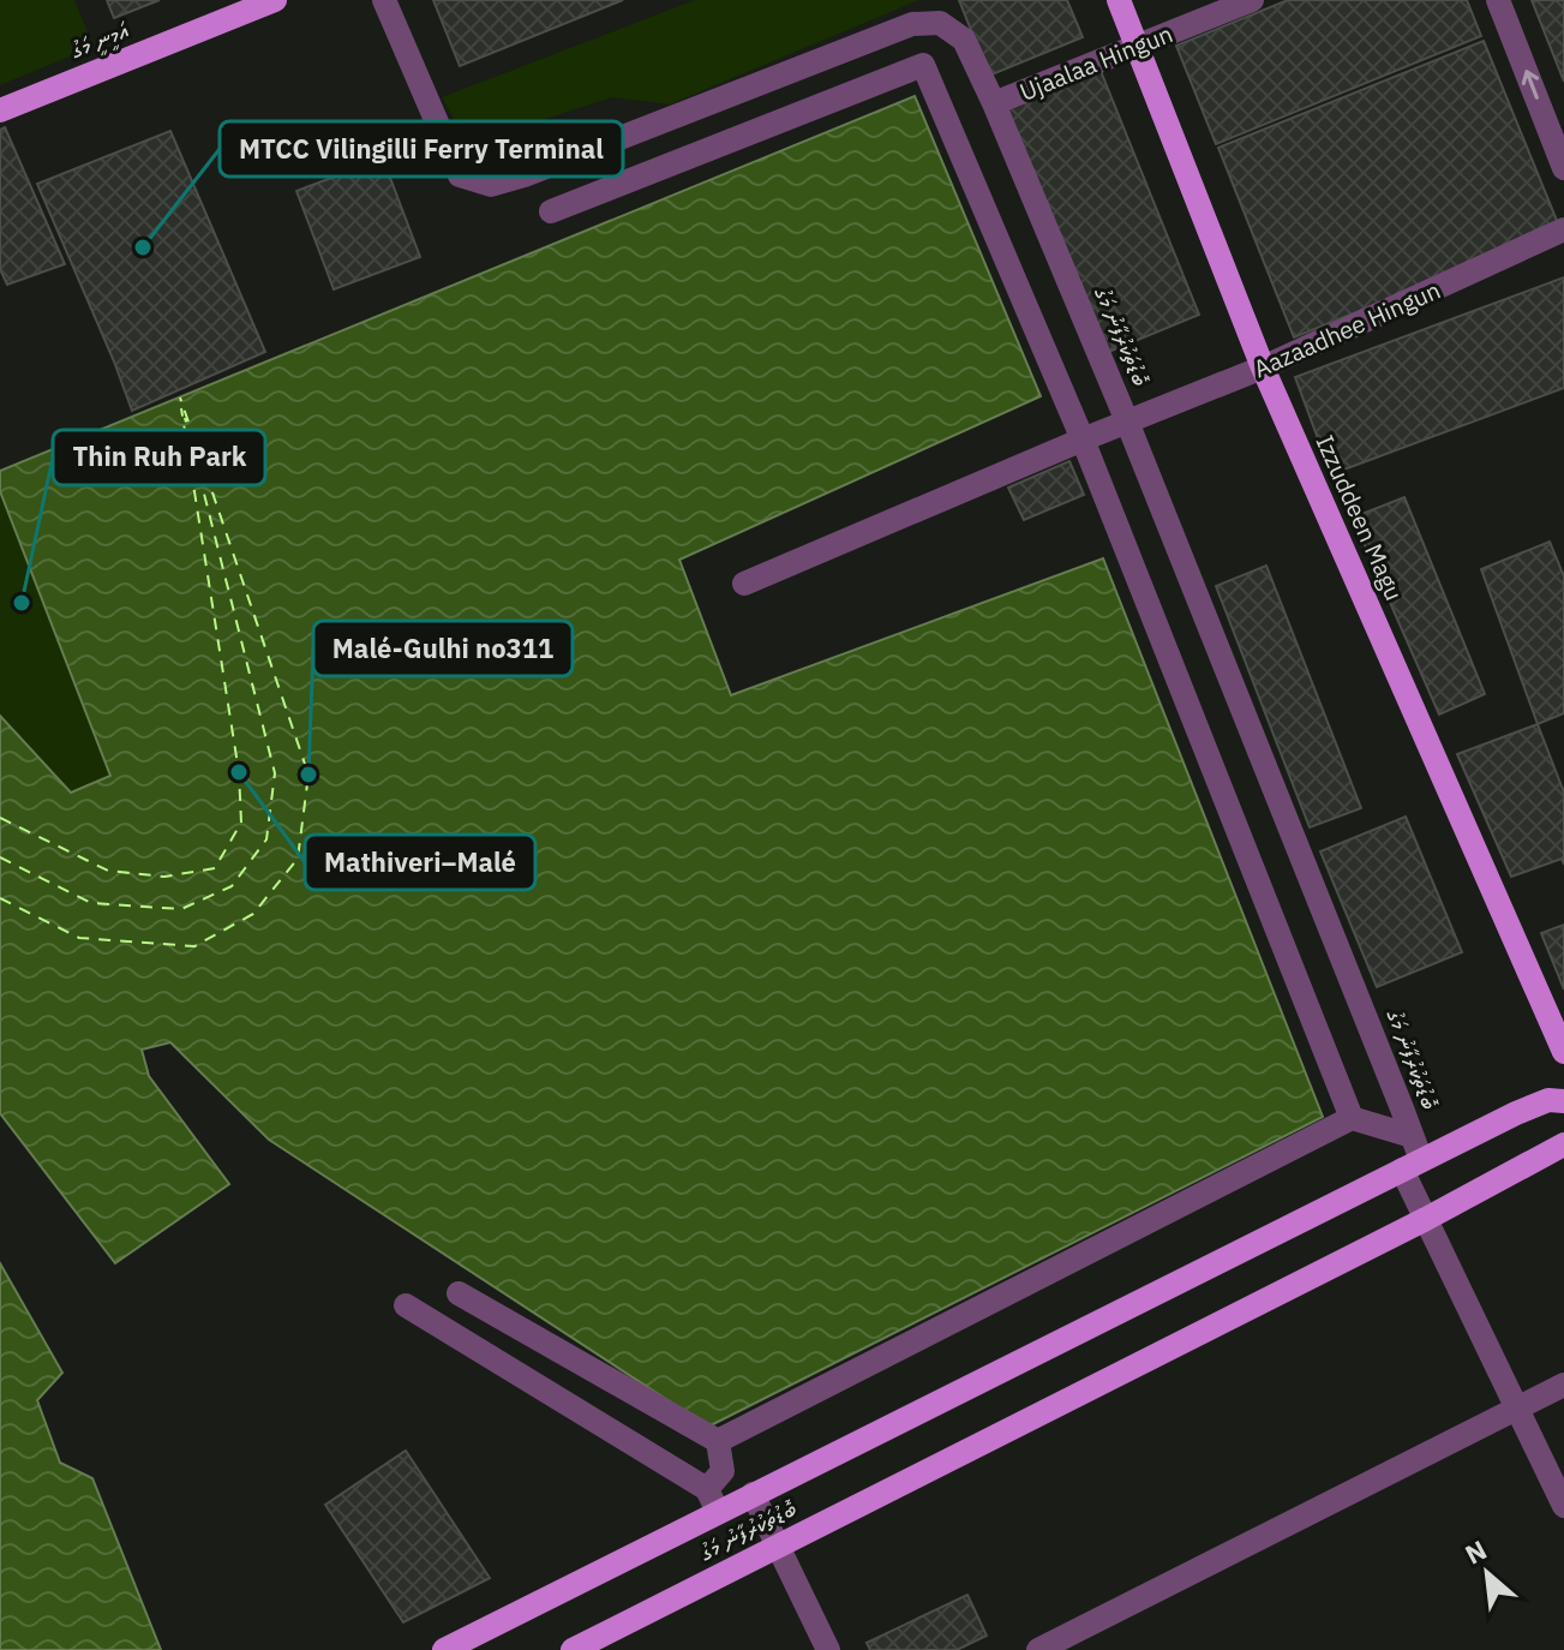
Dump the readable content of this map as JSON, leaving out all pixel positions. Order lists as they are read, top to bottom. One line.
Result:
{"streets":{"main road":["އަމީނީ މަގު","ބޮޑުތަކުރުފާނު މަގު","Izzuddeen Magu"],"street":["Ujaalaa Hingun","Aazaadhee Hingun"]},"crossings":[["Ujaalaa Hingun","ބޮޑުތަކުރުފާނު މަގު"],["Ujaalaa Hingun","Izzuddeen Magu"],["Aazaadhee Hingun","ބޮޑުތަކުރުފާނު މަގު"],["Aazaadhee Hingun","Izzuddeen Magu"]],"places":["MTCC Vilingilli Ferry Terminal","Thin Ruh Park","Mathiveri–Malé","Malé-Gulhi no311"],"north":"top left"}
